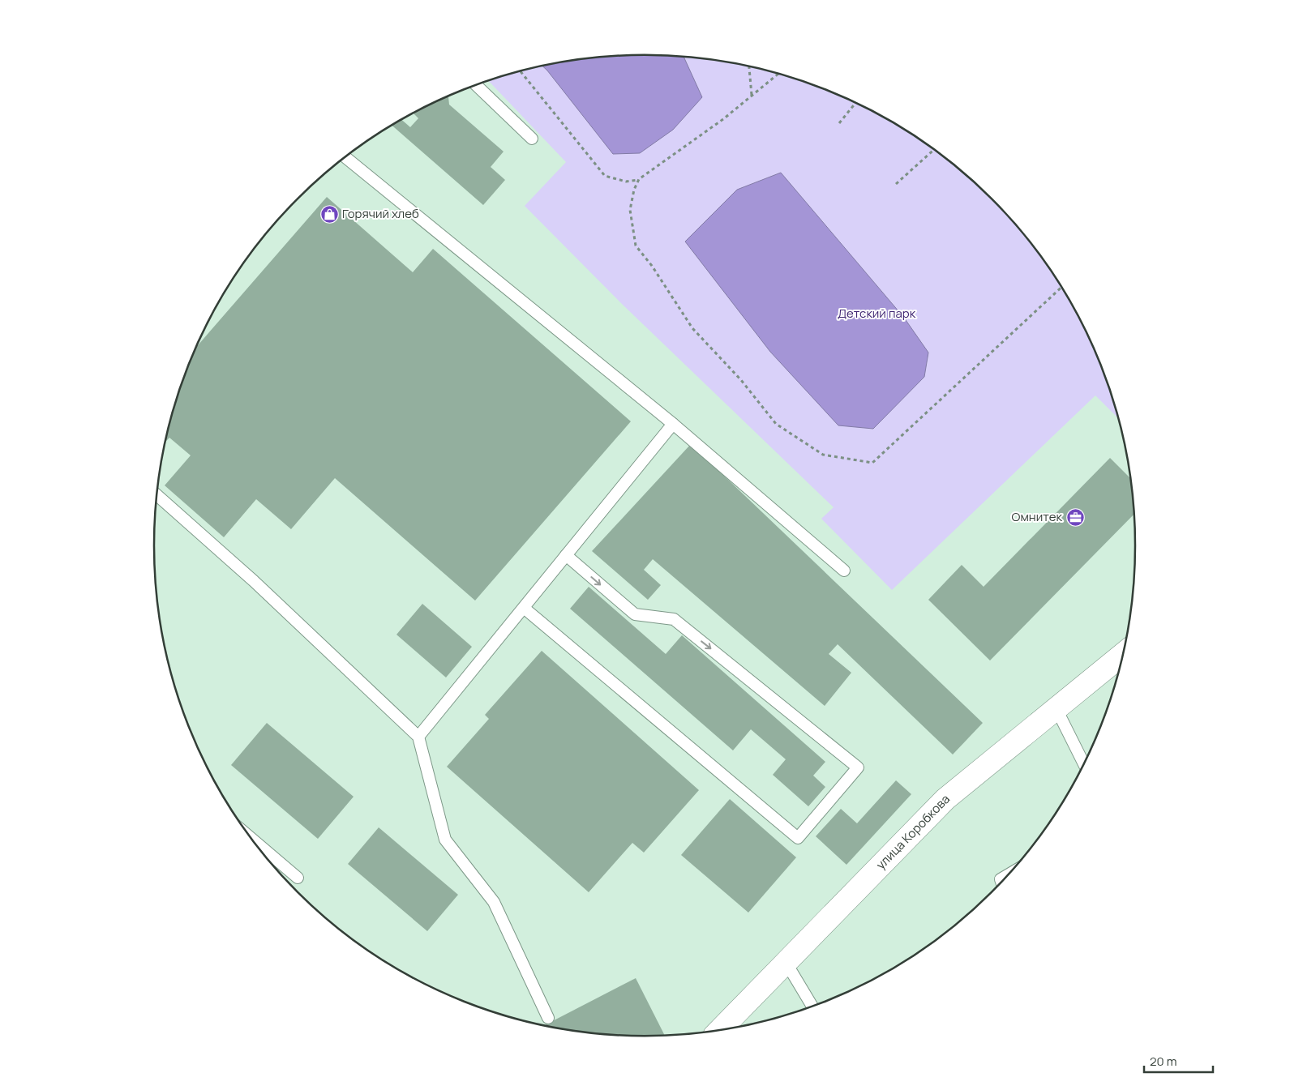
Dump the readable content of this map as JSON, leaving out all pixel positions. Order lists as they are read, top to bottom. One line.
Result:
{"streets":{"street":["улица Коробкова"]},"parks":["Детский парк"],"places":{"shop":["Горячий хлеб"],"office":["Омнитек"]},"scale_bar":"20 m"}
